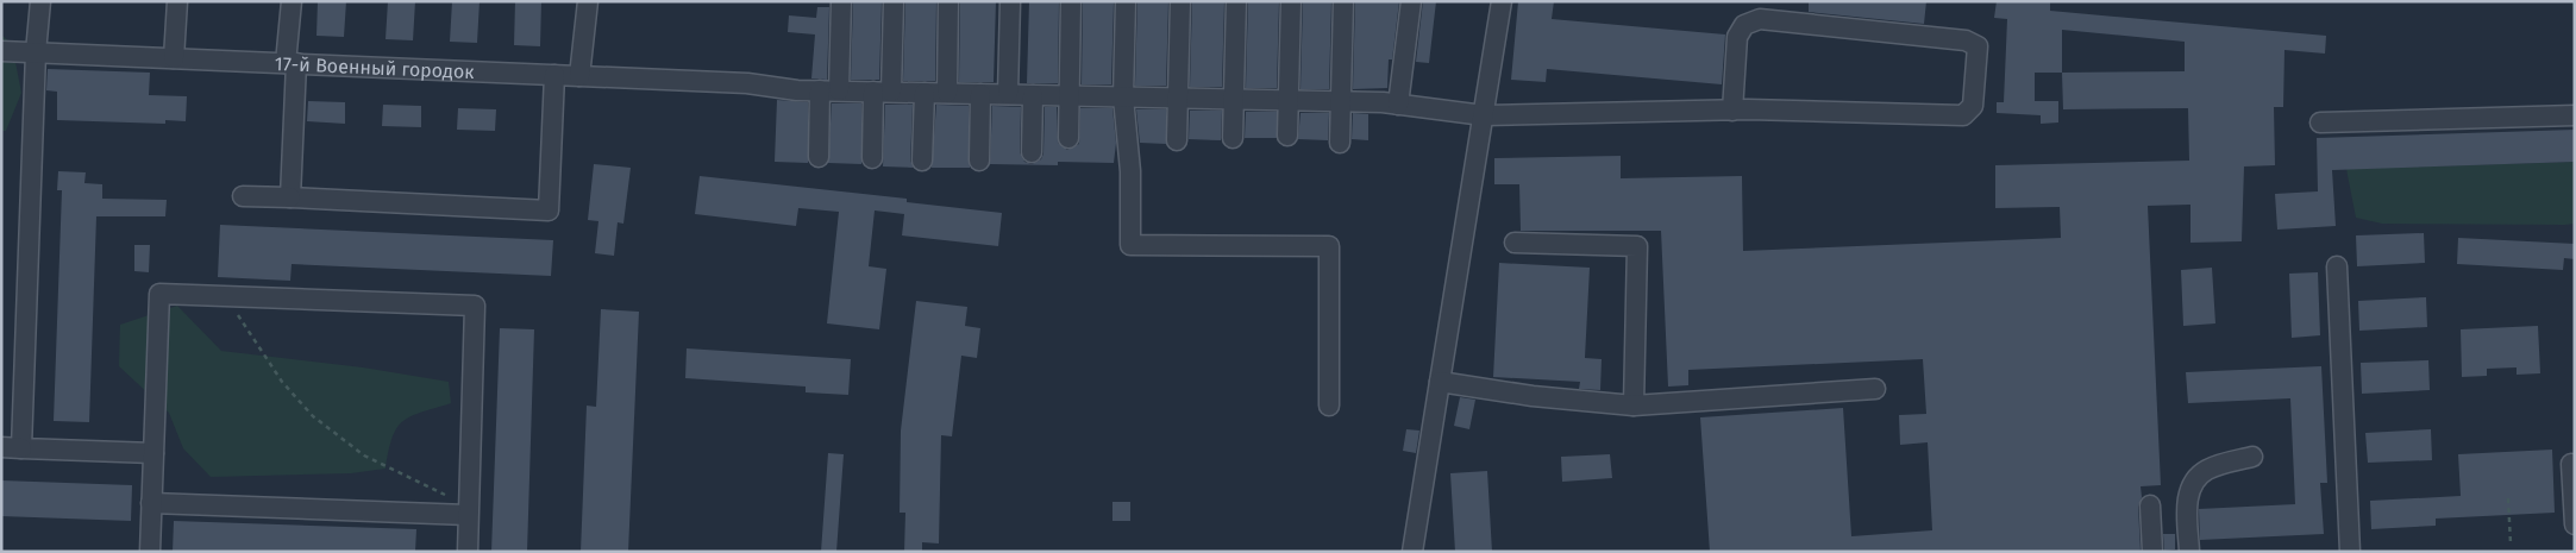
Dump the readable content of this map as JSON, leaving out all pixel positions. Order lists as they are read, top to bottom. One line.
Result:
{"streets":{"street":["17-й Военный городок"]}}
